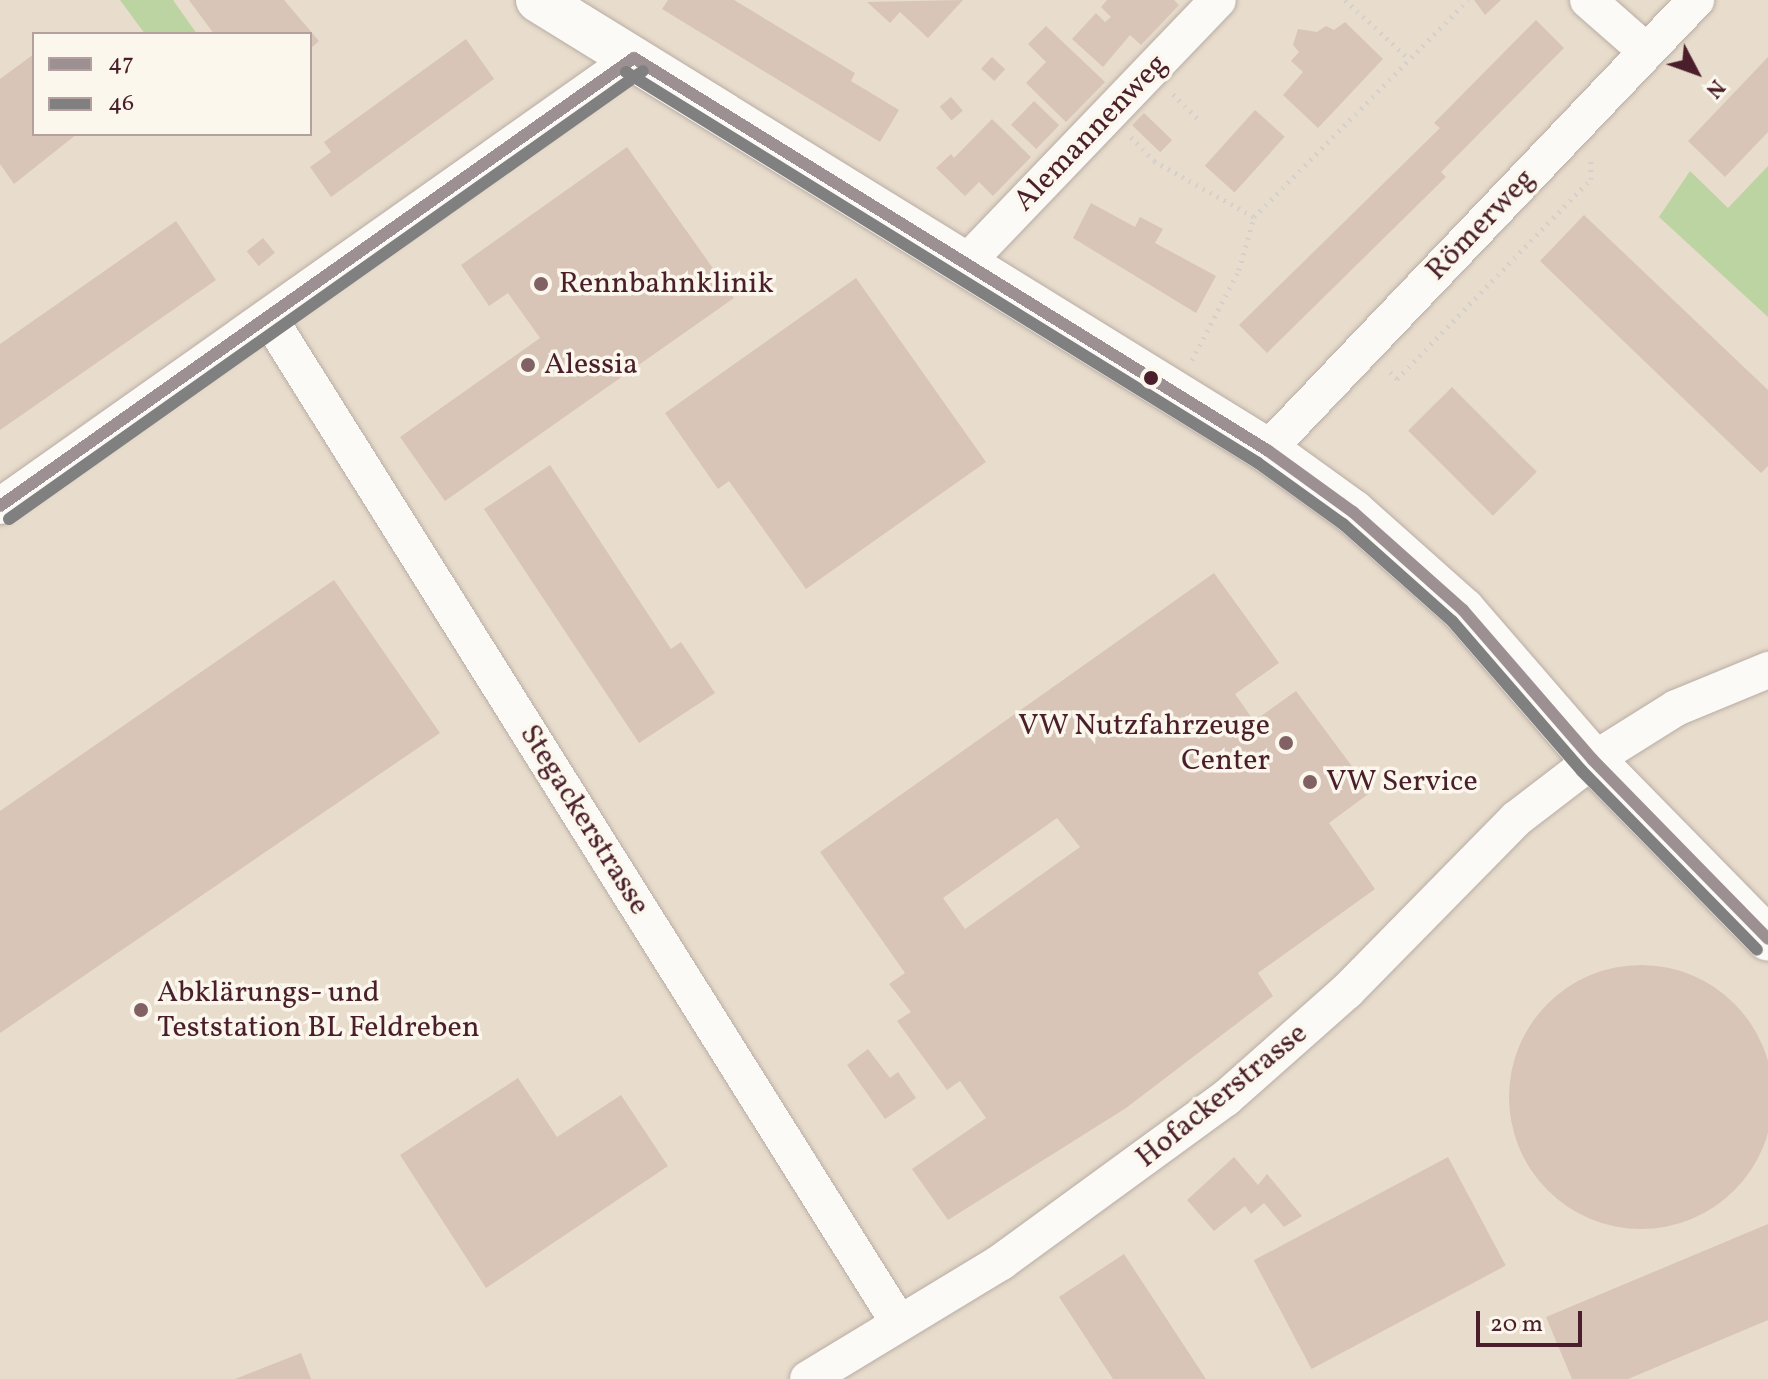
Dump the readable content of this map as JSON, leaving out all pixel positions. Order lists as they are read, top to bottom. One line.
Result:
{"streets":{"street":["Alemannenweg","Römerweg","Stegackerstrasse","Hofackerstrasse"]},"crossings":[["Stegackerstrasse","Hofackerstrasse"]],"places":["Rennbahnklinik","Alessia","VW Nutzfahrzeuge Center","VW Service","Abklärungs- und Teststation BL Feldreben"],"lines":["transit line 47","transit line 46"],"legend":["47","46"],"scale_bar":"20 m","north":"bottom right"}
